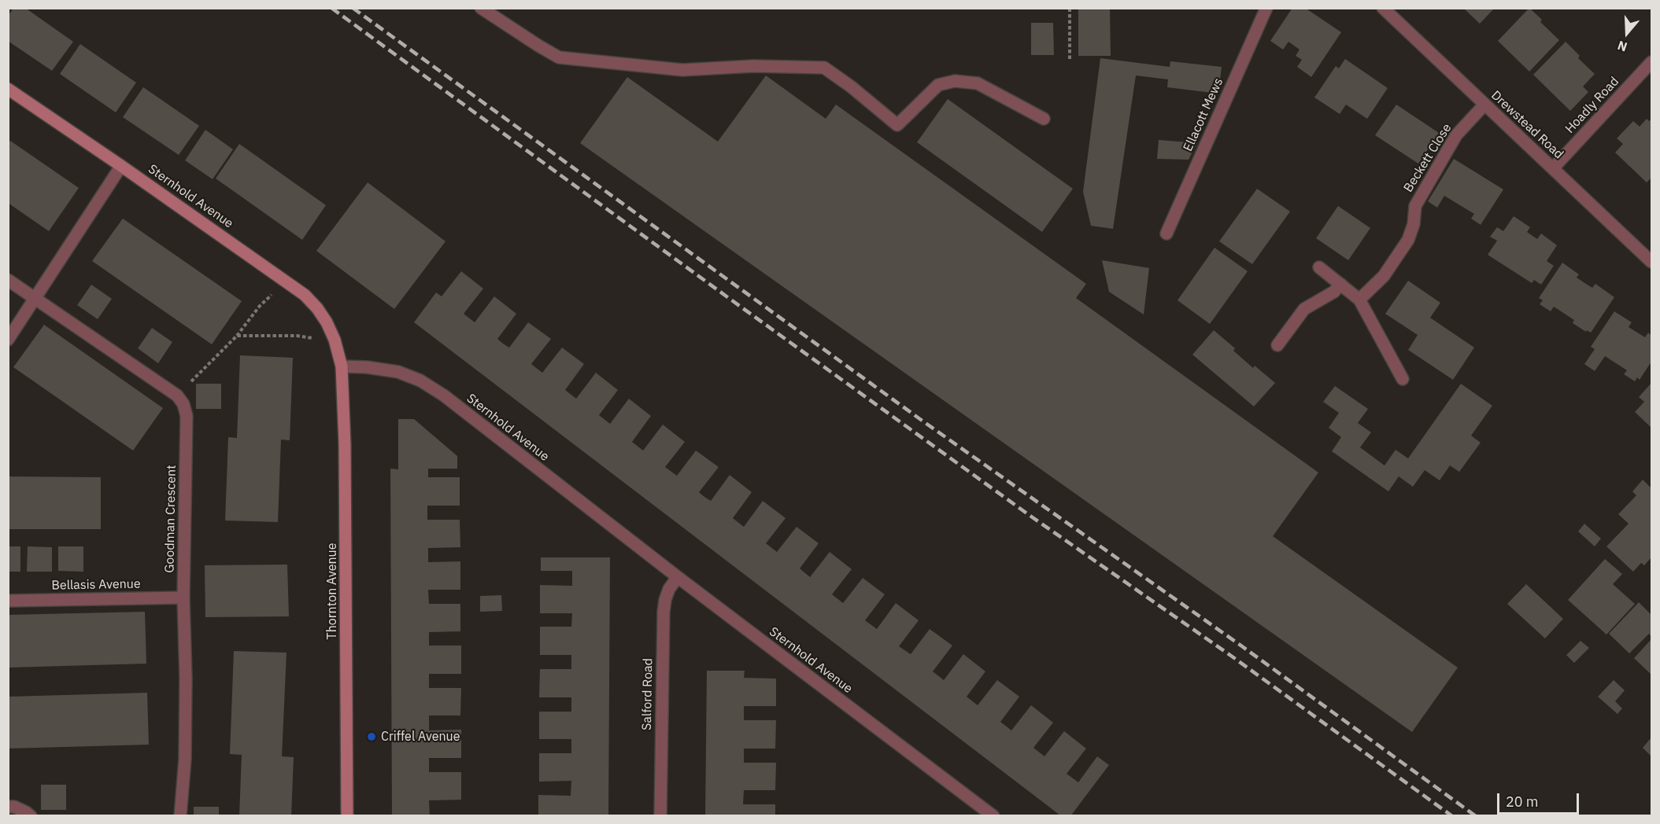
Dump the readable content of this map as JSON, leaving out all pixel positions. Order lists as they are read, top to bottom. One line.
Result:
{"streets":{"main road":["Sternhold Avenue","Thornton Avenue"],"street":["Hoadly Road","Ellacott Mews","Drewstead Road","Beckett Close","Goodman Crescent","Bellasis Avenue","Salford Road"]},"crossings":[["Hoadly Road","Drewstead Road"],["Drewstead Road","Beckett Close"],["Sternhold Avenue","Thornton Avenue"],["Sternhold Avenue","Salford Road"],["Goodman Crescent","Bellasis Avenue"]],"places":["Criffel Avenue"],"scale_bar":"20 m","north":"bottom"}
